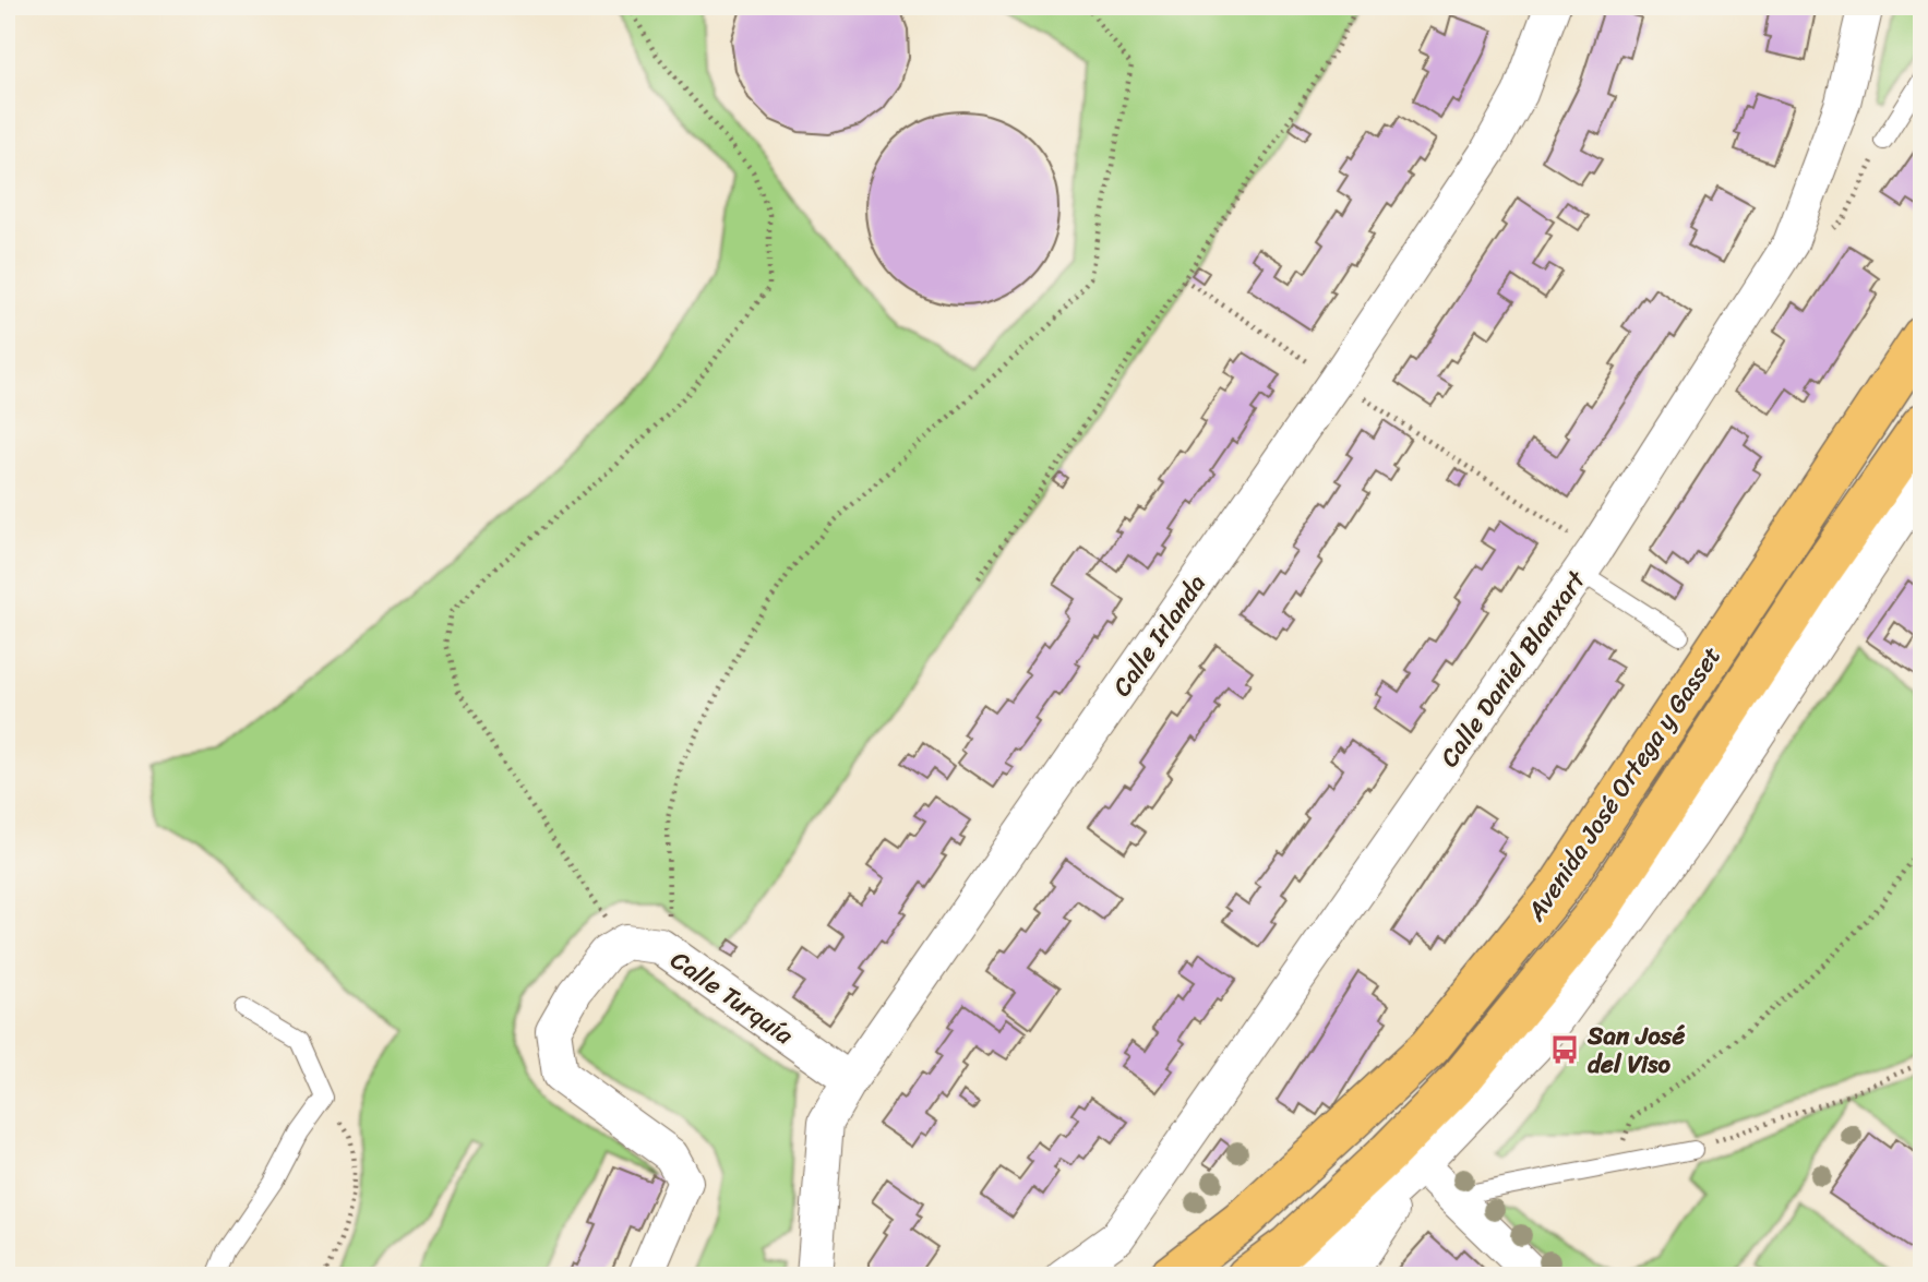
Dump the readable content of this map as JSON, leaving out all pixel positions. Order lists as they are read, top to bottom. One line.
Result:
{"streets":{"main road":["Avenida José Ortega y Gasset"],"street":["Calle Irlanda","Calle Daniel Blanxart","Calle Turquía"]},"crossings":[["Calle Irlanda","Calle Turquía"]],"places":{"bus stop":["San José del Viso"]}}
